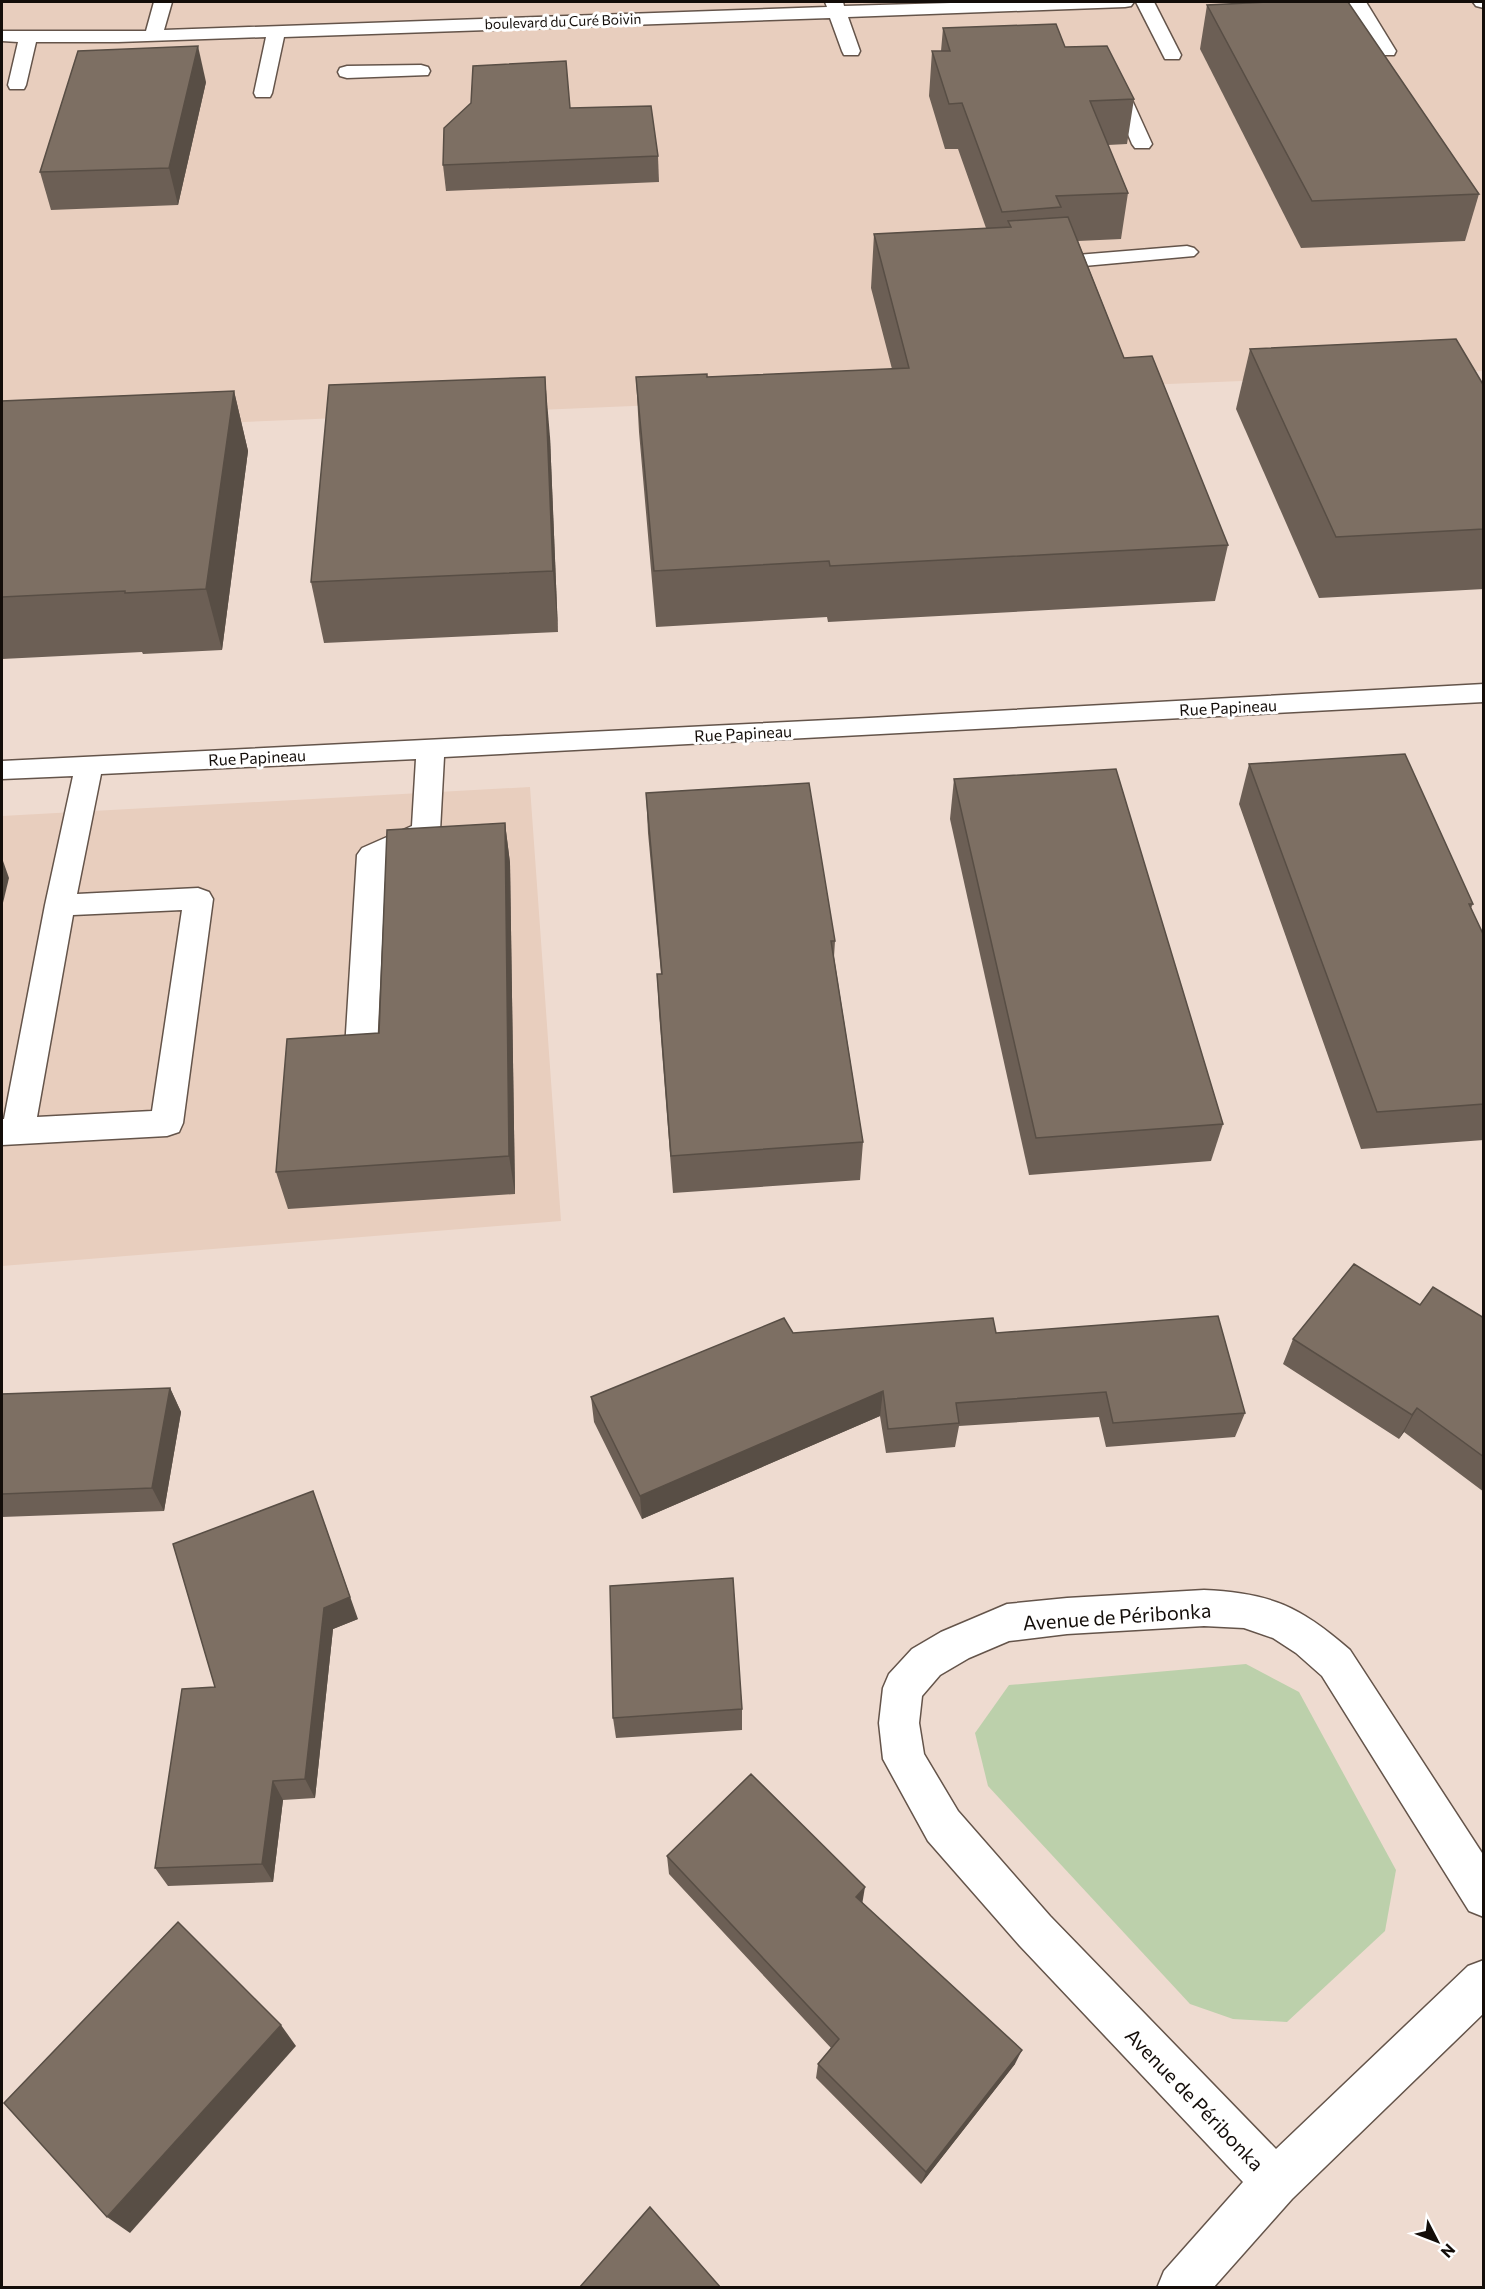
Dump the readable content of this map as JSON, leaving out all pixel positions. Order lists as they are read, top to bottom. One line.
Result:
{"streets":{"street":["boulevard du Curé Boivin","Rue Papineau","Avenue de Péribonka"]},"north":"bottom right"}
